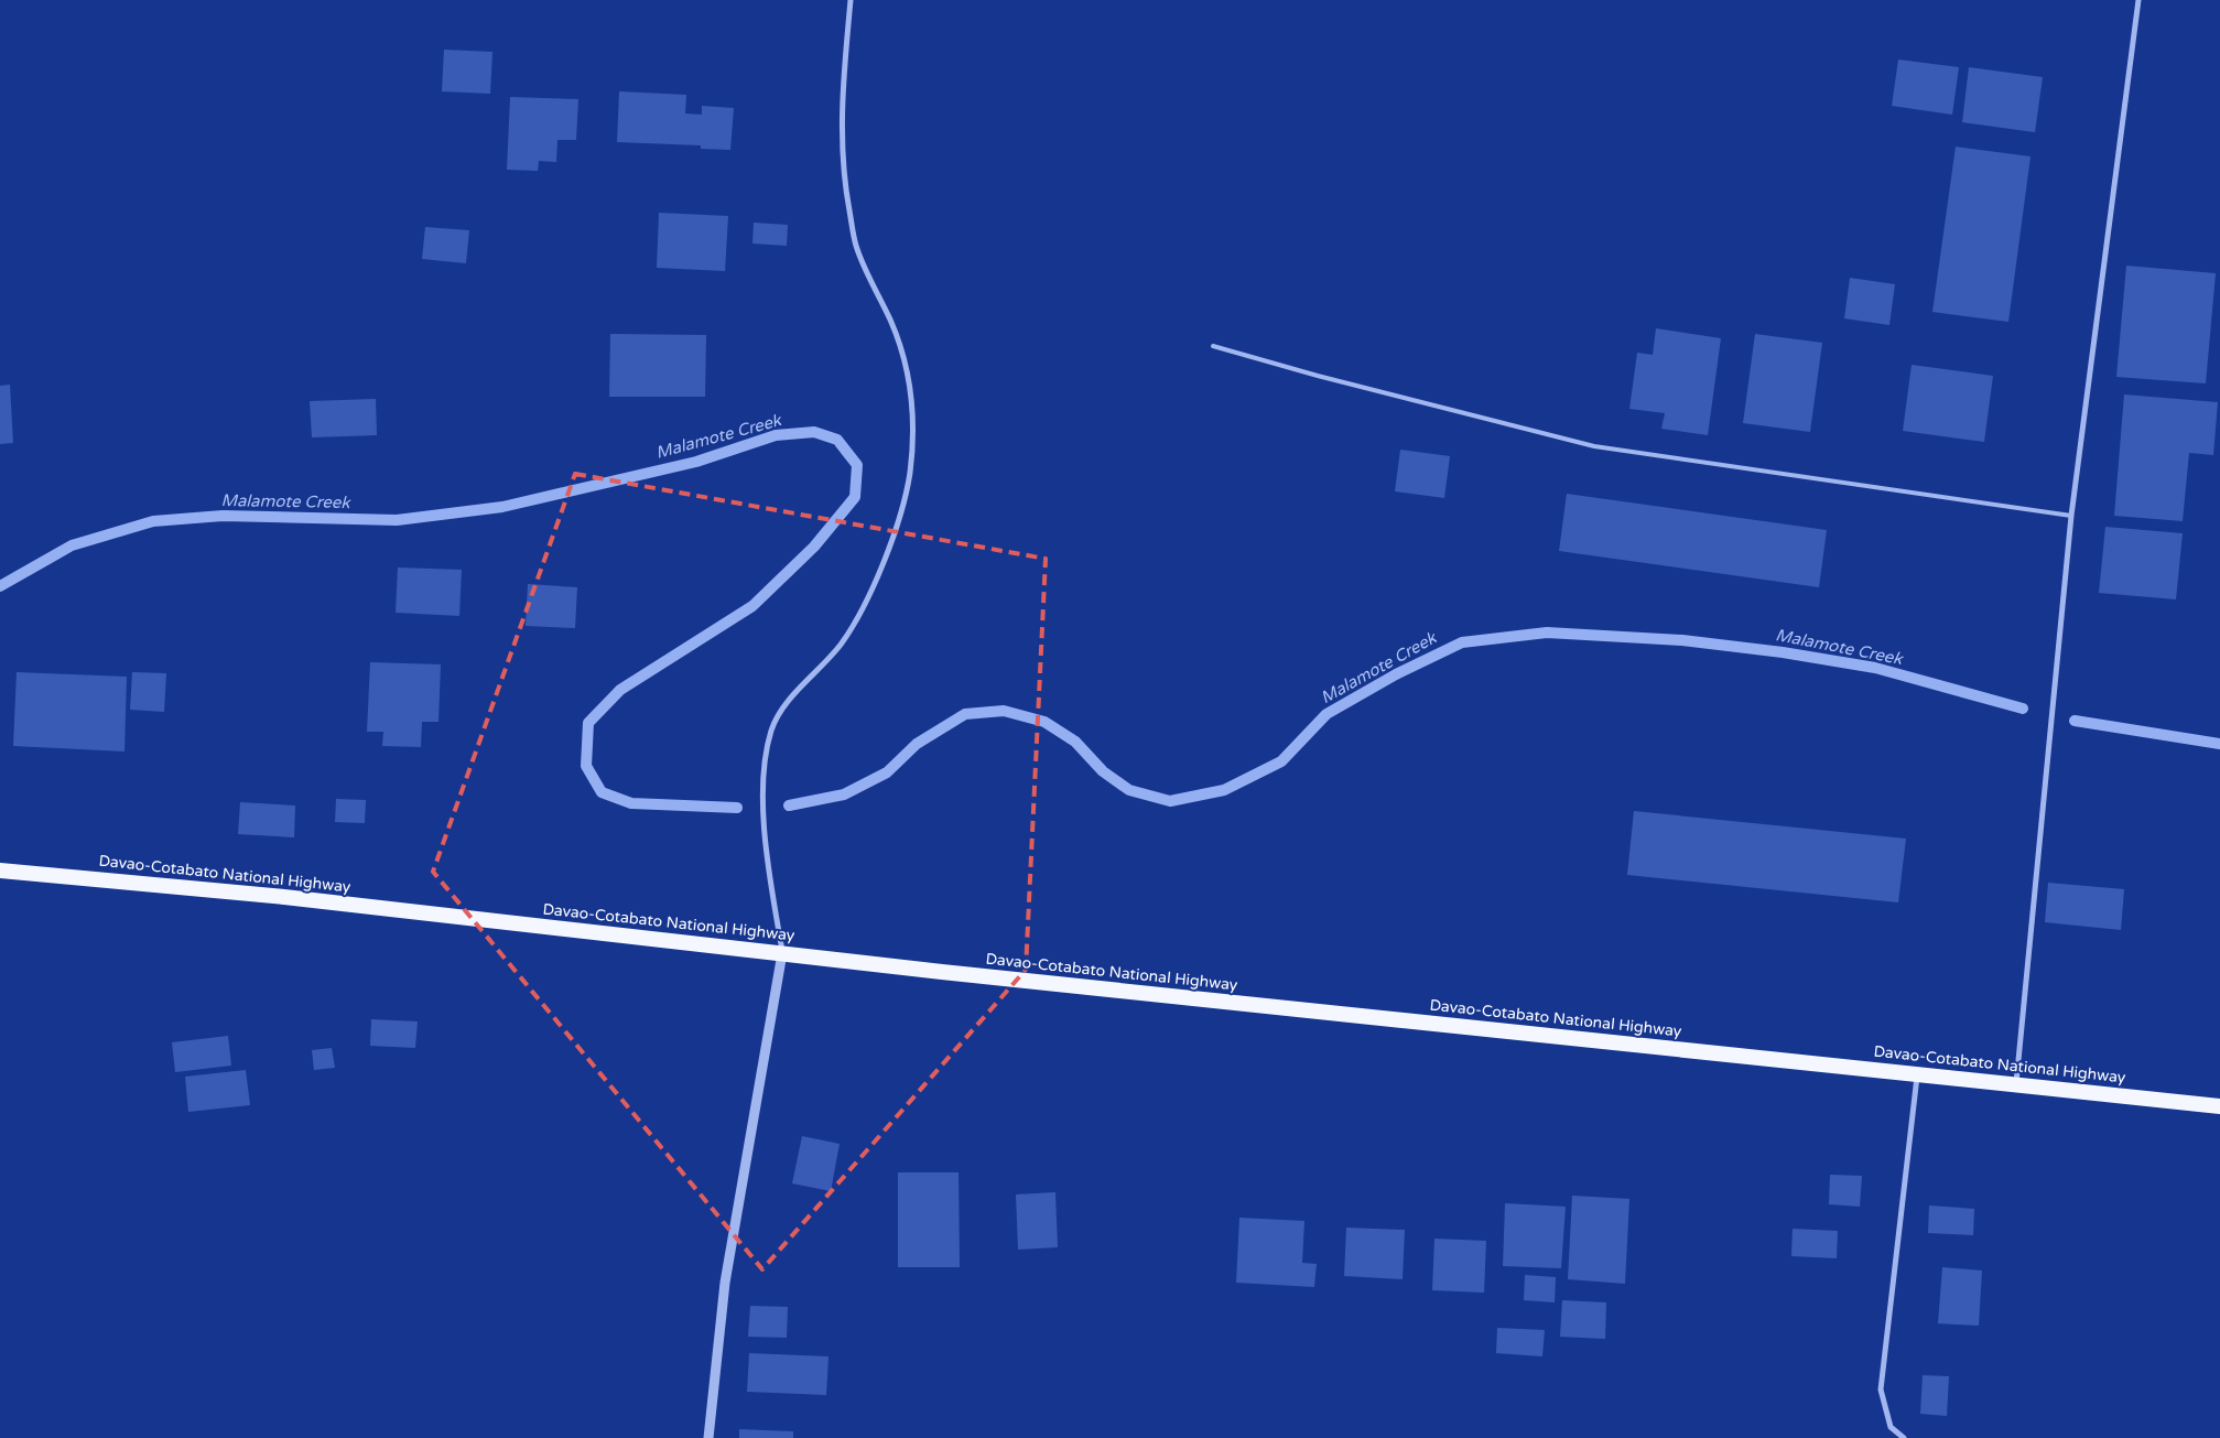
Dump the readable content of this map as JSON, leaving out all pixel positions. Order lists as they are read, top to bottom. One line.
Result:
{"streets":{"highway":["Davao-Cotabato National Highway"]},"water":["Malamote Creek"]}
